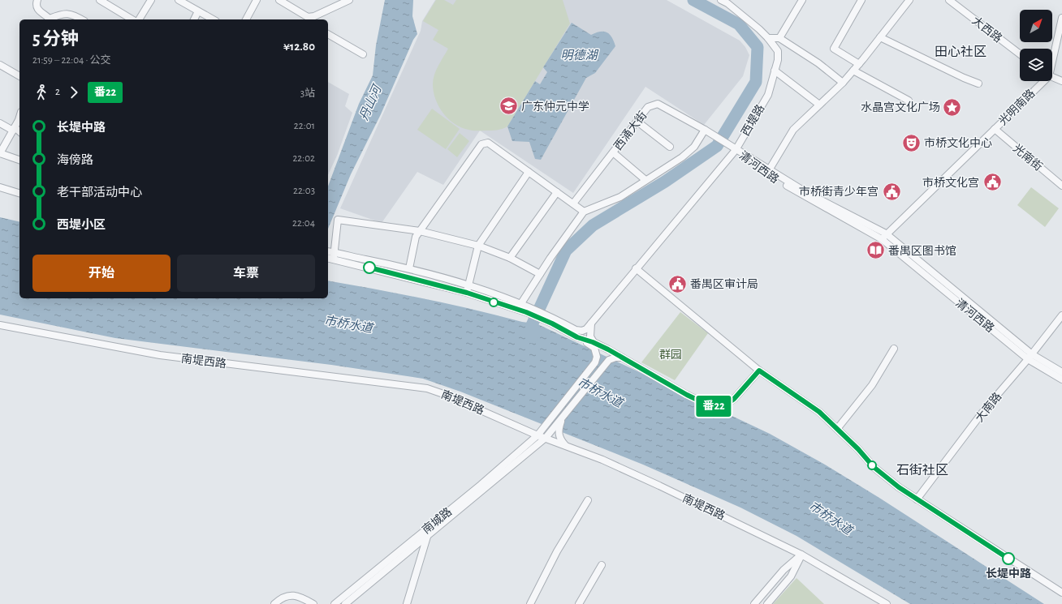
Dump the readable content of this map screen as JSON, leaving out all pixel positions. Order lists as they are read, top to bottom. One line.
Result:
{"streets":{"street":["大西路","光明南路","西堤路","西涌大街","光南街","清河西路","南堤西路","大南路","南城路"]},"crossings":[["光明南路","光南街"],["光明南路","清河西路"],["西堤路","西涌大街"],["西堤路","清河西路"],["西堤路","南城路"],["西涌大街","清河西路"],["清河西路","大南路"],["南堤西路","南城路"]],"districts":["田心社区","石街社区"],"water":["明德湖","丹山河","市桥水道"],"parks":["群园"],"places":{"school or university":["广东仲元中学"],"place":["水晶宫文化广场"],"theatre":["市桥文化中心"],"public building":["市桥文化宫","市桥街青少年宫","番禺区审计局"],"library":["番禺区图书馆"],"other":["长堤中路"]},"lines":["bus line 番22"],"north":"top right","page":{"on_map":"番22","heading":["5 分钟","21:59 – 22:04 · 公交","¥12.80"],"legs":["2","番22","3站"],"list":[{"name":"长堤中路","value":"22:01"},{"name":"海傍路","value":"22:02"},{"name":"老干部活动中心","value":"22:03"},{"name":"西堤小区","value":"22:04"}],"buttons":["开始","车票"]}}
